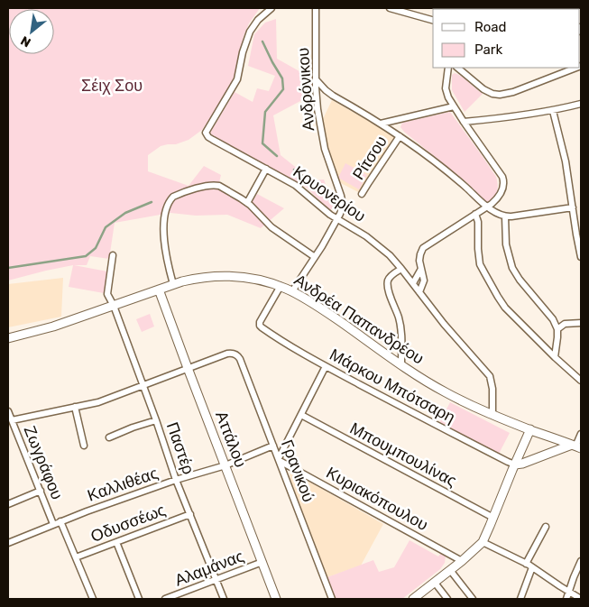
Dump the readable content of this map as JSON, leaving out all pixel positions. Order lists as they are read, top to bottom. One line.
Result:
{"streets":{"main road":["Ανδρέα Παπανδρέου","Αττάλου"],"street":["Ανδρόνικου","Ρίτσου","Κρυονερίου","Μάρκου Μπότσαρη","Παστέρ","Μπουμπουλίνας","Ζωγράφου","Γρανικού","Καλλιθέας","Κυριακόπουλου","Οδυσσέως","Αλαμάνας"]},"crossings":[["Ανδρόνικου","Κρυονερίου"],["Κρυονερίου","Ανδρέα Παπανδρέου"],["Ανδρέα Παπανδρέου","Μάρκου Μπότσαρη"],["Ανδρέα Παπανδρέου","Αττάλου"],["Ανδρέα Παπανδρέου","Παστέρ"],["Αττάλου","Γρανικού"],["Αττάλου","Καλλιθέας"],["Αττάλου","Αλαμάνας"],["Παστέρ","Καλλιθέας"],["Παστέρ","Οδυσσέως"],["Παστέρ","Αλαμάνας"],["Ζωγράφου","Καλλιθέας"],["Γρανικού","Καλλιθέας"],["Γρανικού","Κυριακόπουλου"]],"parks":["Σέιχ Σου"],"legend":["Road","Park"],"north":"bottom left"}
